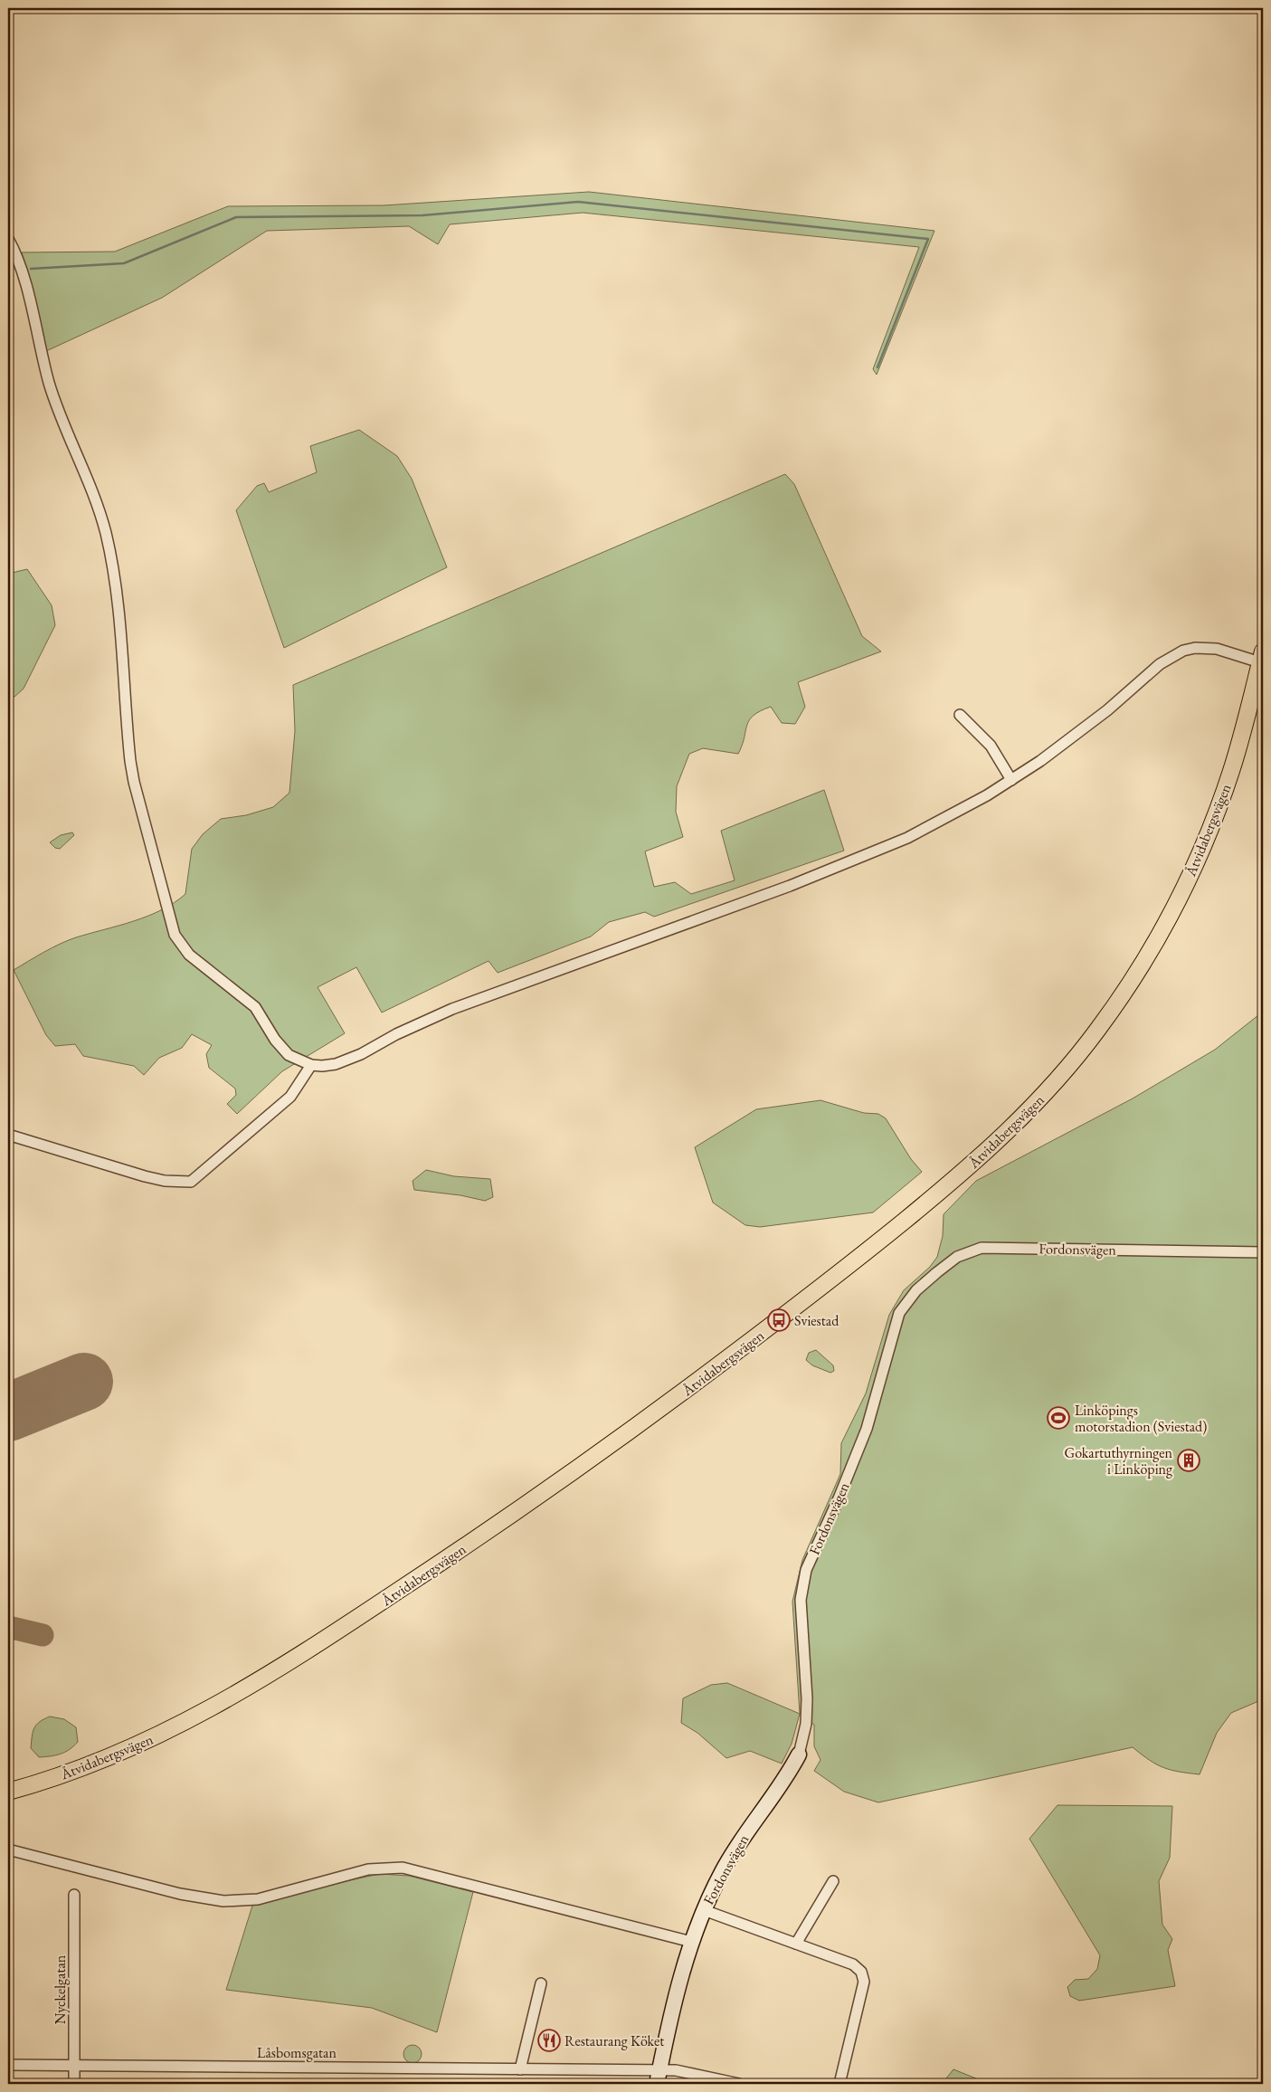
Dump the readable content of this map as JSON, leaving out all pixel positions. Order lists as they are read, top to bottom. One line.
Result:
{"streets":{"main road":["Åtvidabergsvägen"],"street":["Fordonsvägen","Nyckelgatan","Låsbomsgatan"]},"crossings":[["Fordonsvägen","Låsbomsgatan"],["Nyckelgatan","Låsbomsgatan"]],"places":{"bus stop":["Sviestad"],"sports":["Linköpings motorstadion (Sviestad)"],"building":["Gokartuthyrningen i Linköping"],"restaurant":["Restaurang Köket"]}}
